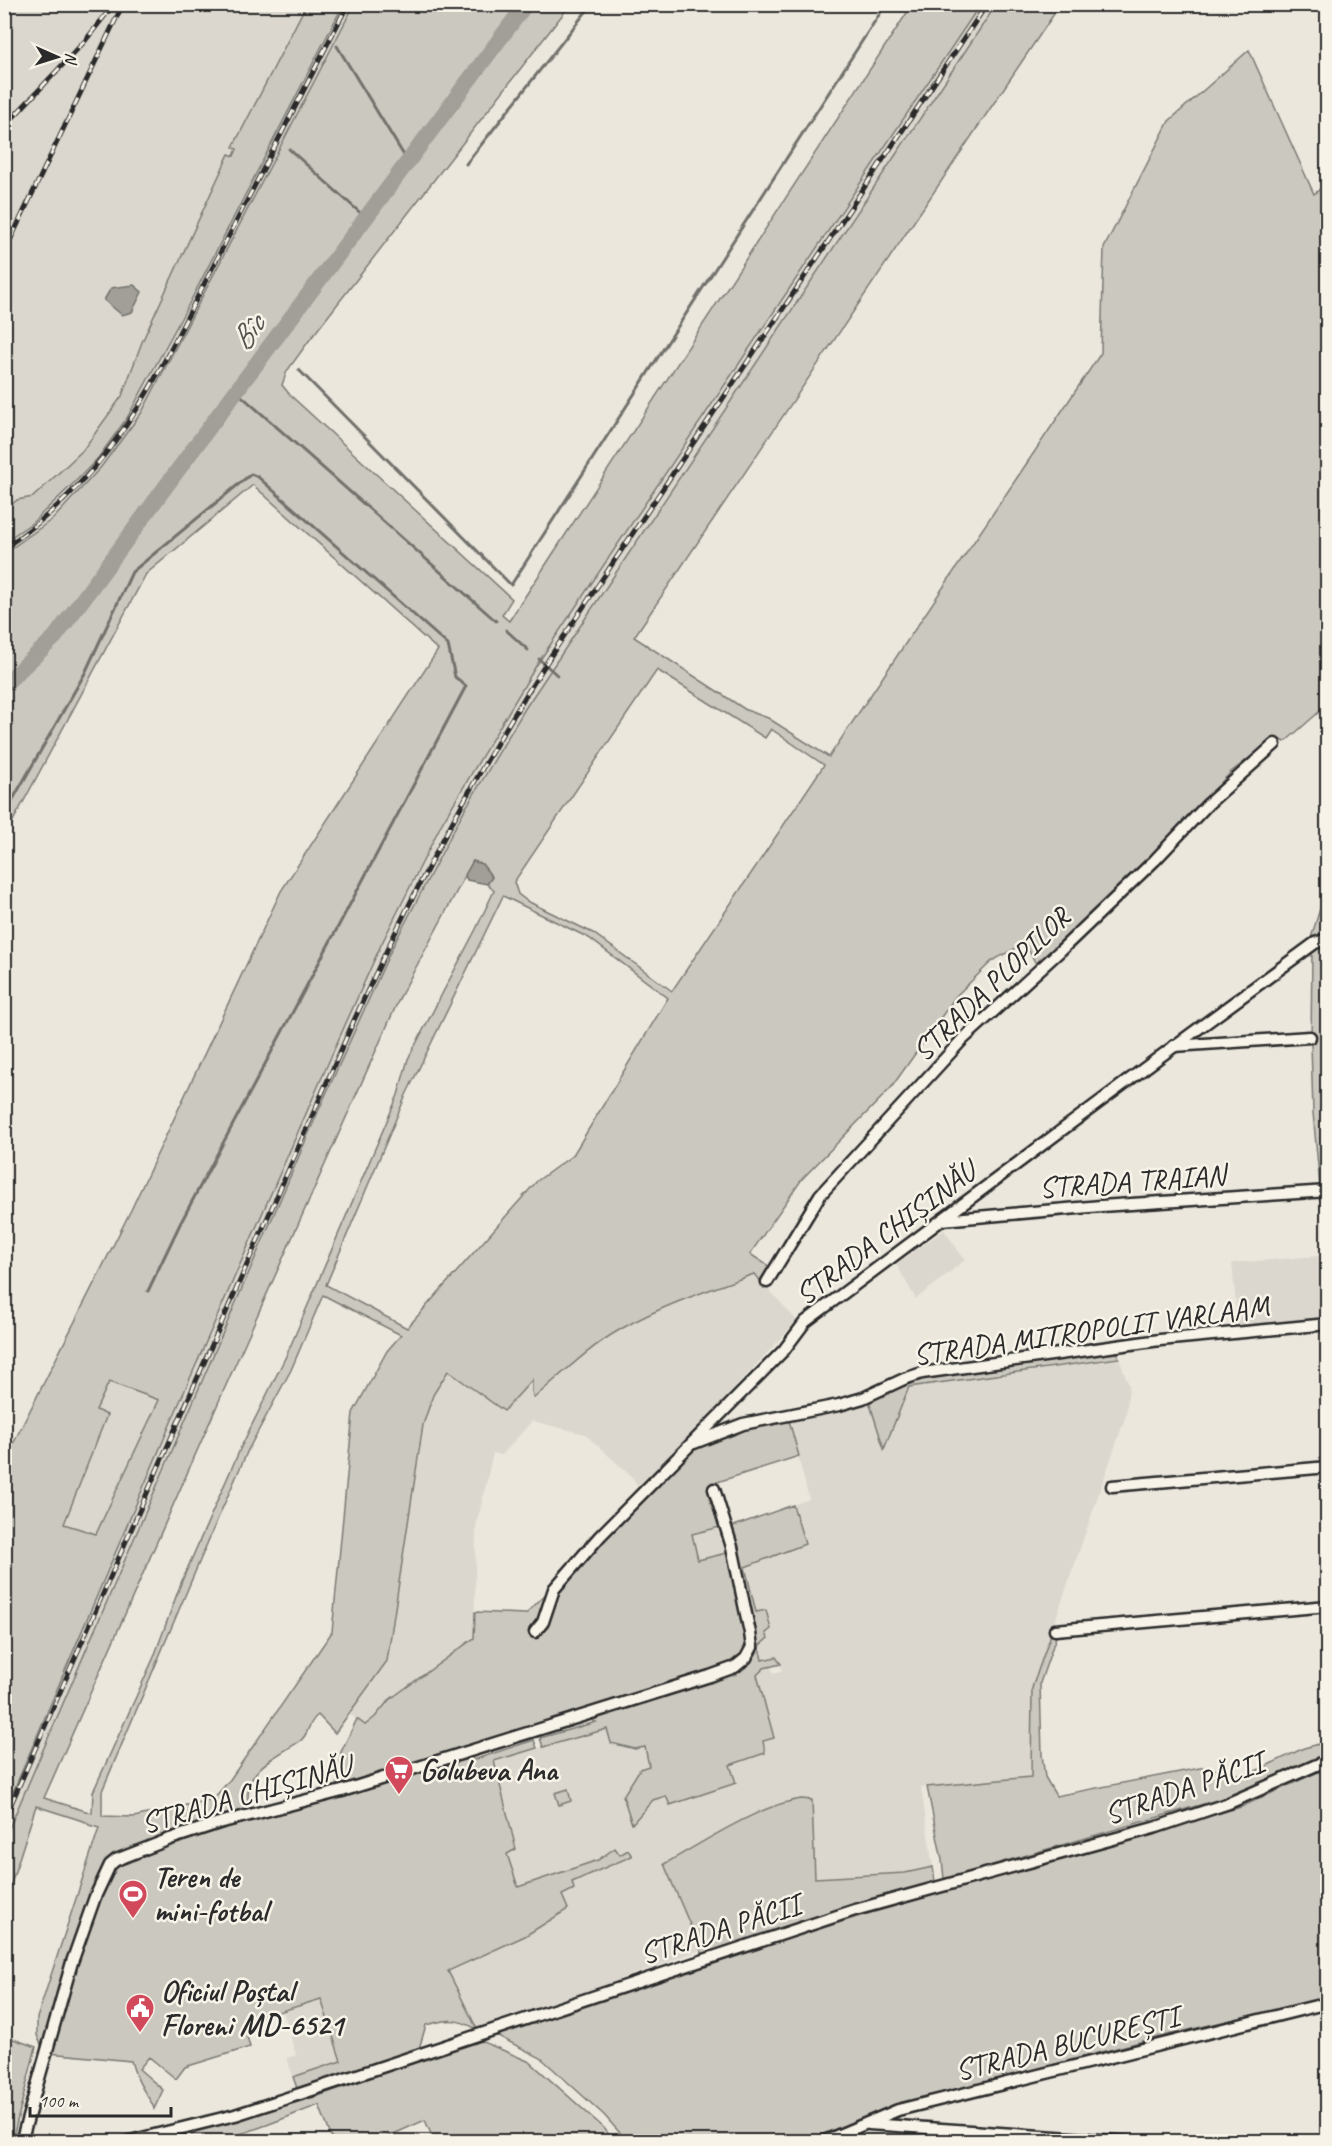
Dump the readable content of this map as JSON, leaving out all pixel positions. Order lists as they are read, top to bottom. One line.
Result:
{"streets":{"street":["STRADA PLOPILOR","STRADA TRAIAN","STRADA CHIȘINĂU","STRADA MITROPOLIT VARLAAM","STRADA PĂCII","STRADA BUCUREȘTI"]},"crossings":[["STRADA TRAIAN","STRADA CHIȘINĂU"],["STRADA CHIȘINĂU","STRADA MITROPOLIT VARLAAM"]],"water":["Bîc"],"places":{"supermarket":["Golubeva Ana"],"sports":["Teren de mini-fotbal"],"public building":["Oficiul Poștal Floreni MD-6521"]},"scale_bar":"100 m","north":"right"}
